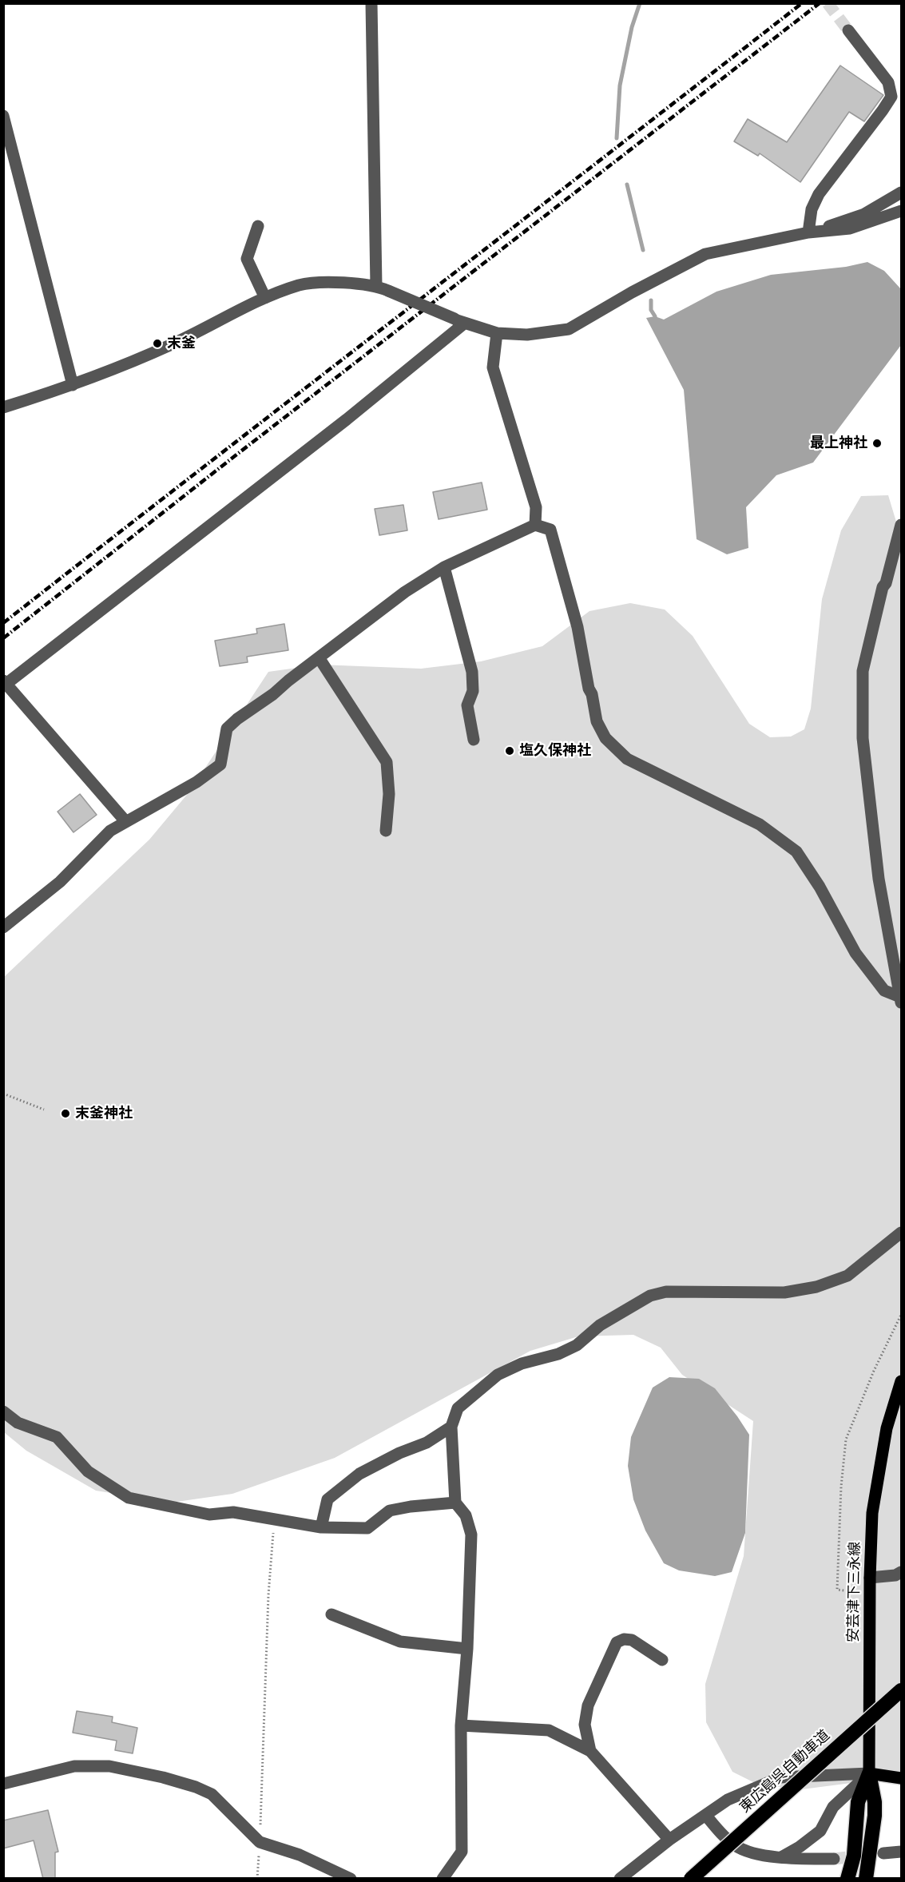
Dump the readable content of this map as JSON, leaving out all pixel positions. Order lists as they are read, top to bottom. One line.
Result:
{"streets":{"highway":["東広島呉自動車道"],"main road":["安芸津下三永線"]},"places":["末釜","最上神社","塩久保神社","末釜神社"]}
